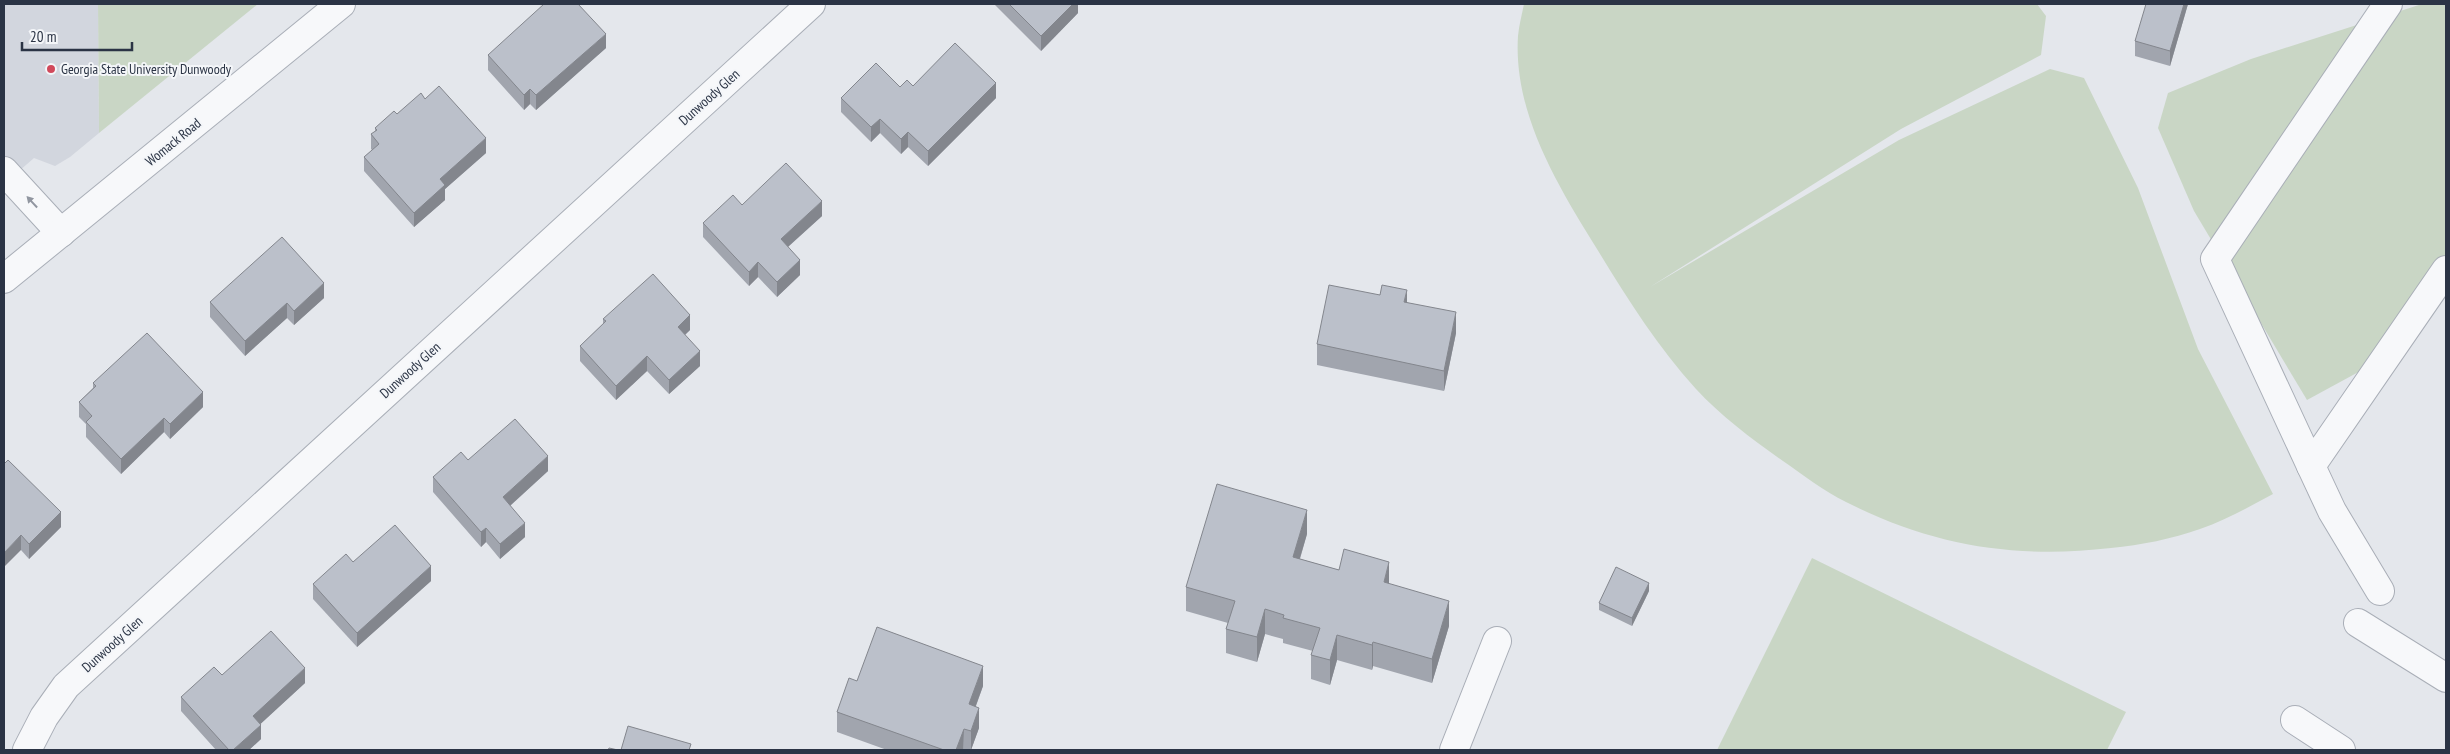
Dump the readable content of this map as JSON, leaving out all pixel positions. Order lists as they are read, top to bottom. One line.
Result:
{"streets":{"street":["Dunwoody Glen","Womack Road"]},"places":["Georgia State University Dunwoody"],"scale_bar":"20 m"}
